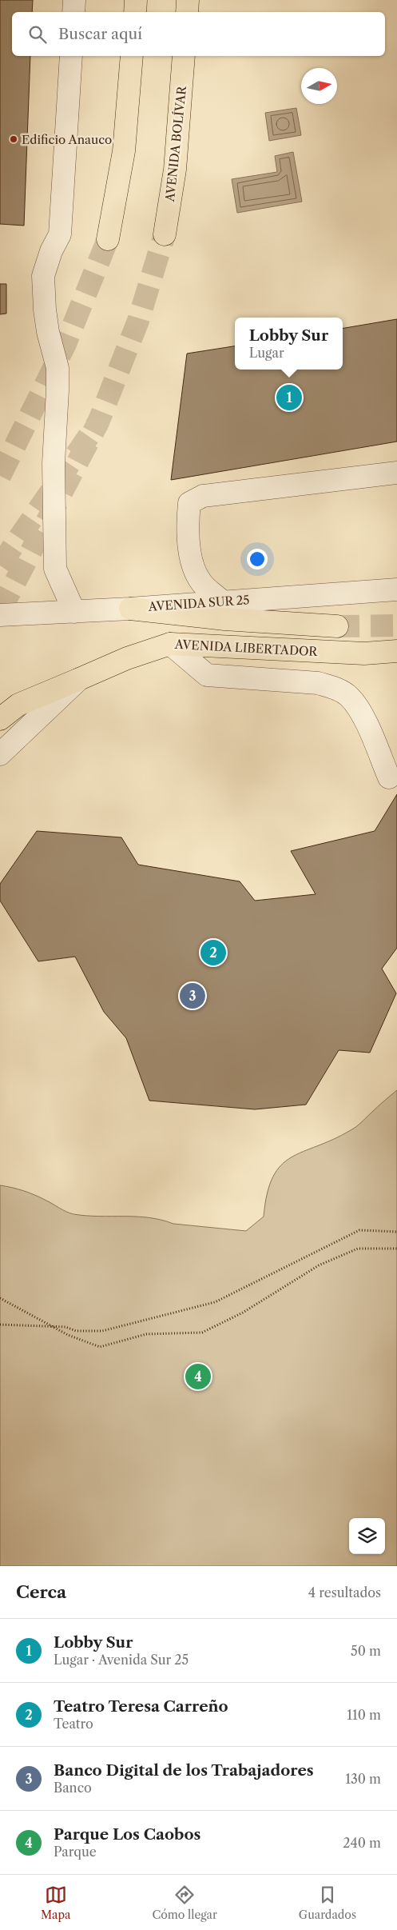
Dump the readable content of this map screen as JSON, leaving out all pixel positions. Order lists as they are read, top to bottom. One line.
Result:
{"streets":{"main road":["AVENIDA BOLÍVAR","AVENIDA LIBERTADOR"],"street":["AVENIDA SUR 25"]},"places":["Edificio Anauco"],"north":"right","page":{"search":"Buscar aquí","popup":["Lobby Sur","Lugar"],"pins":["1","2","3","4"],"heading":["Cerca","4 resultados"],"list":[{"mark":"1","name":"Lobby Sur","note":"Lugar · Avenida Sur 25","value":"50 m"},{"mark":"2","name":"Teatro Teresa Carreño","note":"Teatro","value":"110 m"},{"mark":"3","name":"Banco Digital de los Trabajadores","note":"Banco","value":"130 m"},{"mark":"4","name":"Parque Los Caobos","note":"Parque","value":"240 m"}],"nav":["Mapa","Cómo llegar","Guardados"]}}
